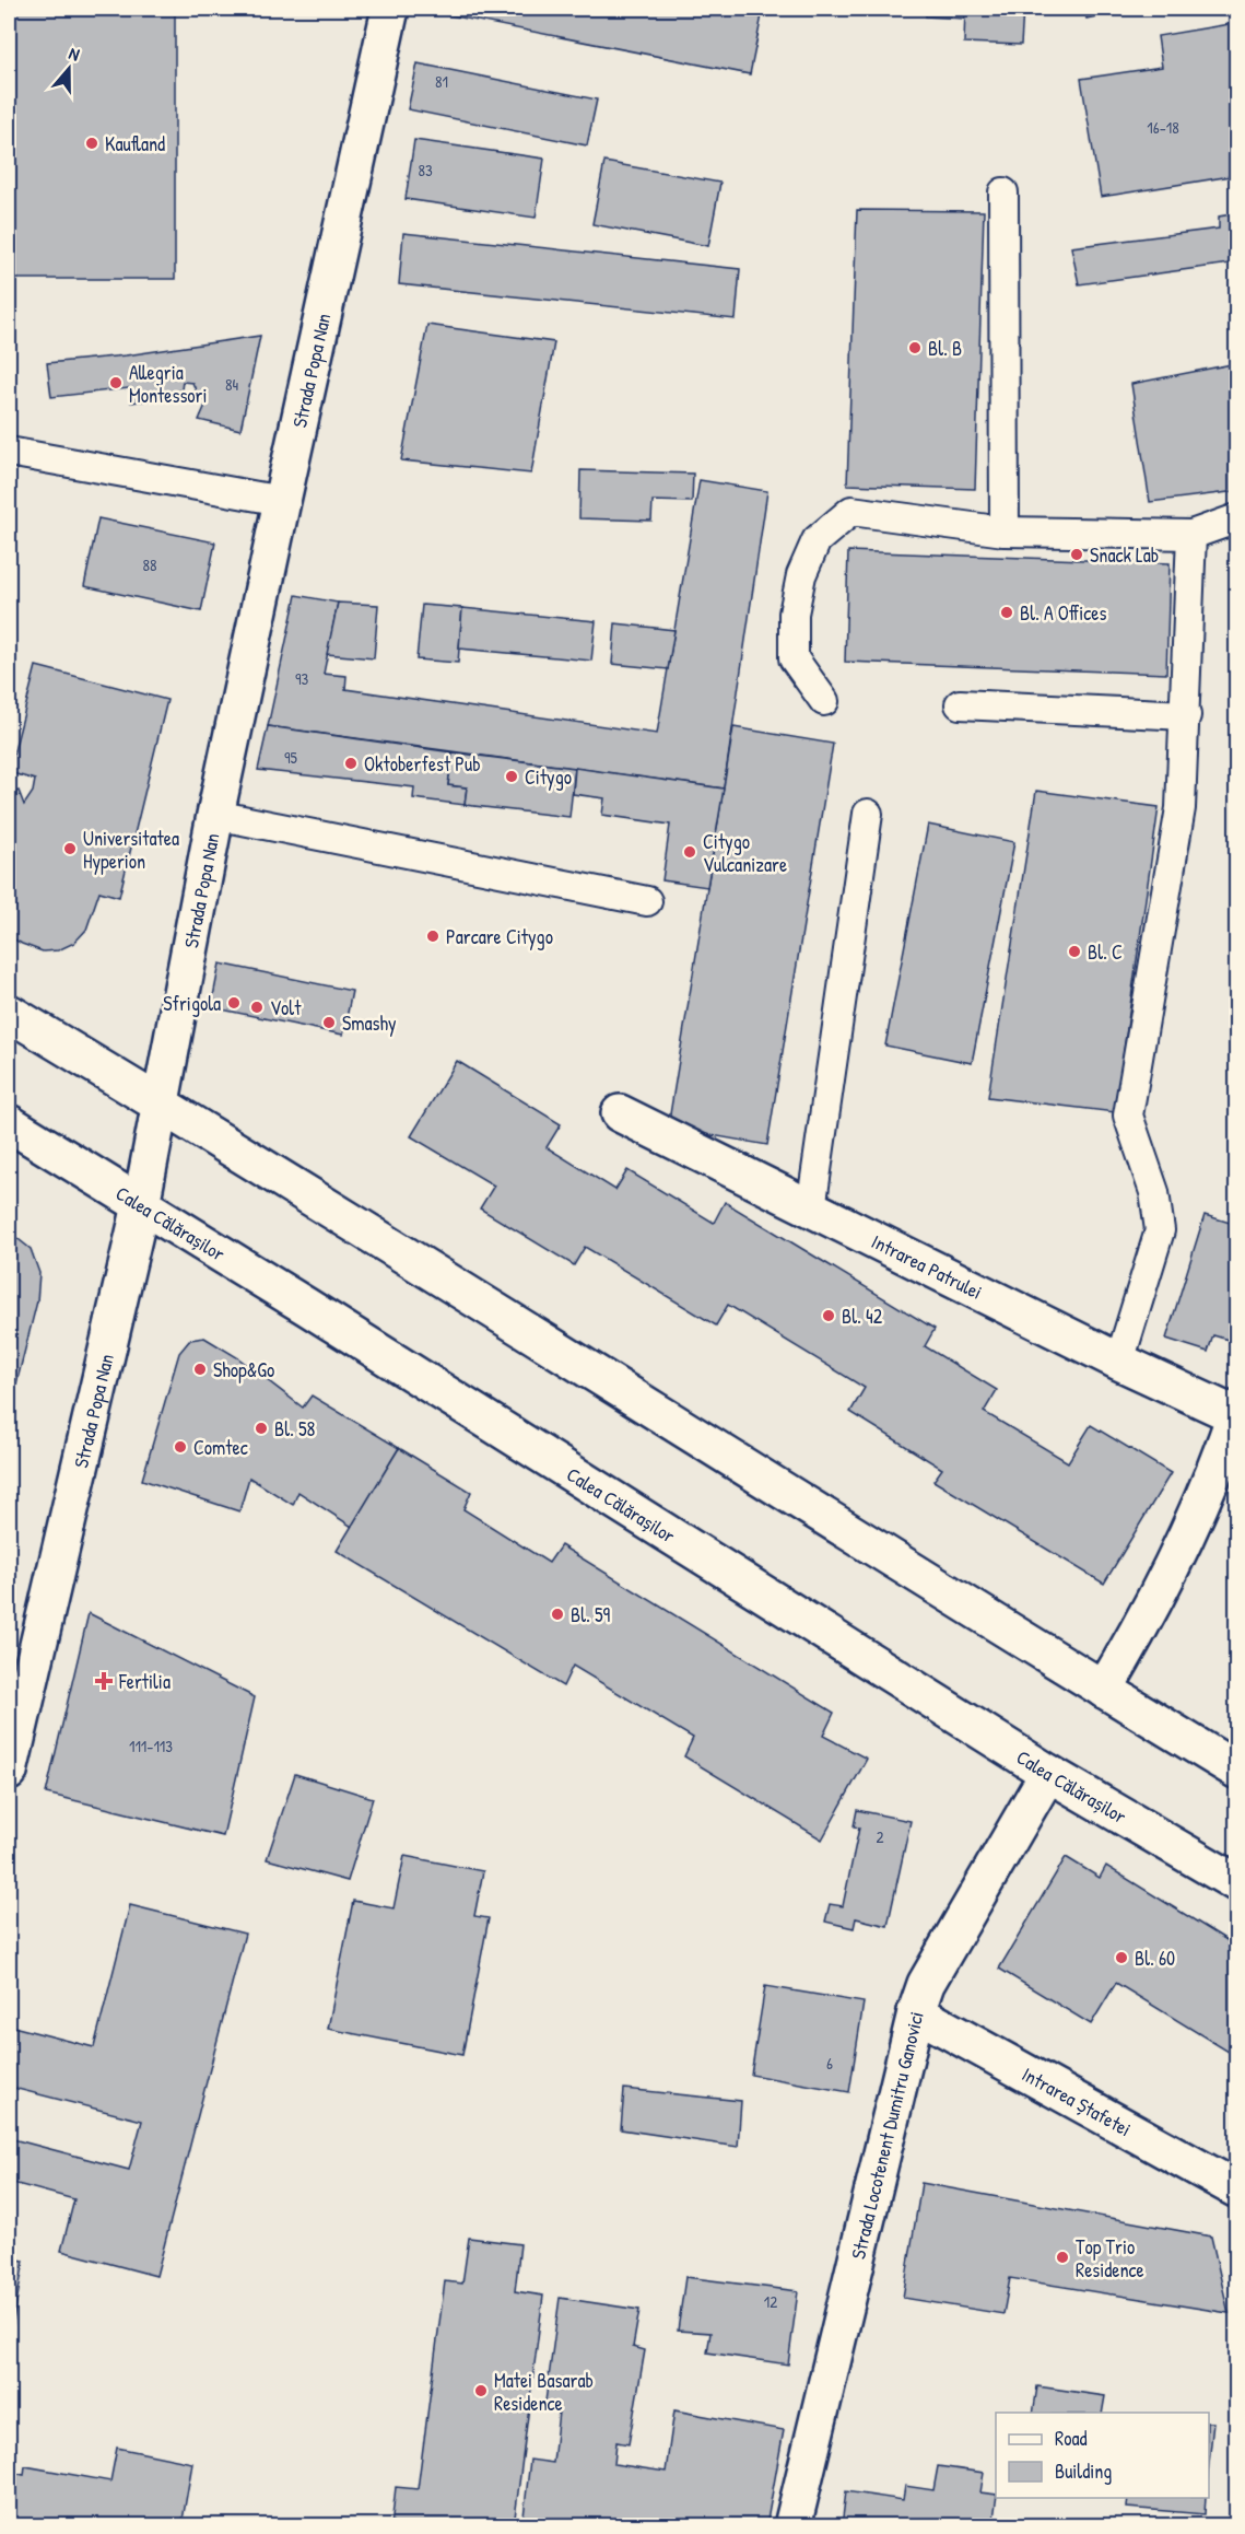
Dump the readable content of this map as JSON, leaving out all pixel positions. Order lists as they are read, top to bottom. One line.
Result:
{"streets":{"street":["Strada Popa Nan","Calea Călărașilor","Intrarea Patrulei","Intrarea Ștafetei","Strada Locotenent Dumitru Ganovici"]},"crossings":[["Strada Popa Nan","Calea Călărașilor"],["Calea Călărașilor","Strada Locotenent Dumitru Ganovici"],["Intrarea Ștafetei","Strada Locotenent Dumitru Ganovici"]],"places":{"other":["Kaufland","Bl. B","Allegria Montessori","Snack Lab","Bl. A Offices","Oktoberfest Pub","Citygo","Universitatea Hyperion","Citygo Vulcanizare","Parcare Citygo","Bl. C","Sfrigola","Volt","Smashy","Bl. 42","Shop&Go","Bl. 58","Comtec","Bl. 59","Bl. 60","Top Trio Residence","Matei Basarab Residence"],"health":["Fertilia"]},"house_numbers":["81","16-18","83","84","88","93","95","111-113","2","6","12"],"legend":["Road","Building"],"north":"top"}
